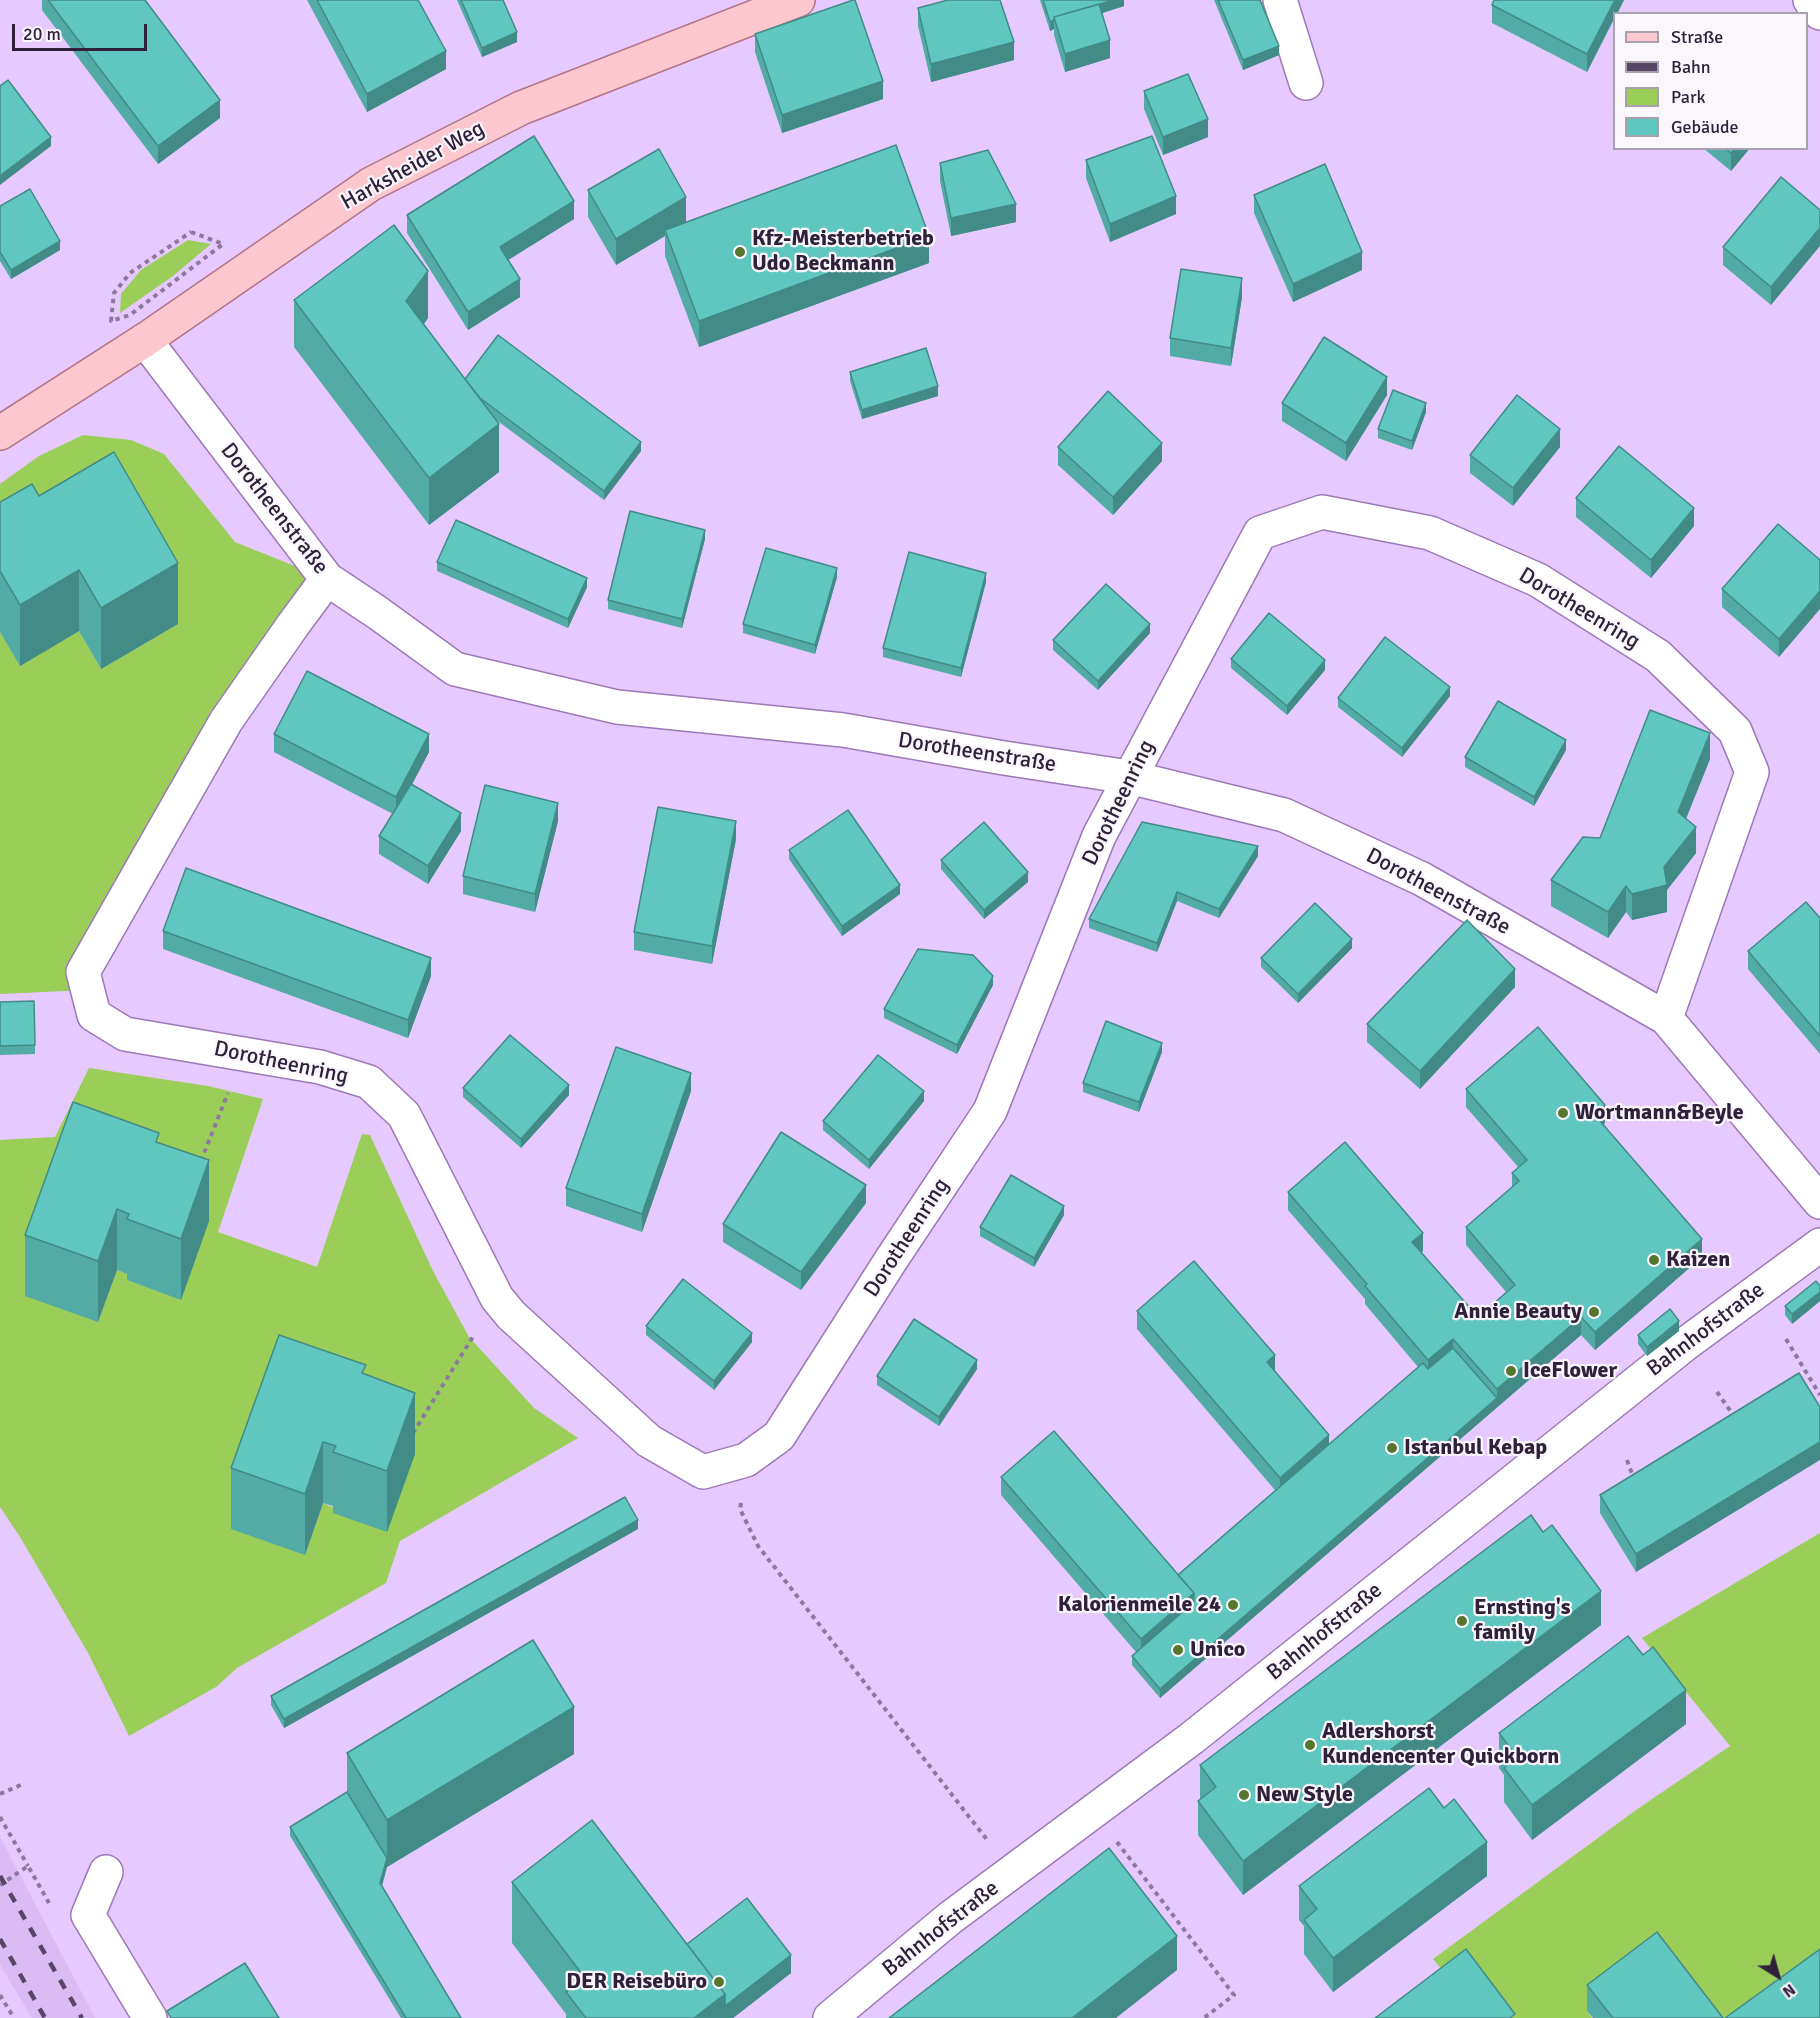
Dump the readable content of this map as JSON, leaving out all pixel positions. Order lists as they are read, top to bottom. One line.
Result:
{"streets":{"main road":["Harksheider Weg"],"street":["Dorotheenstraße","Dorotheenring","Bahnhofstraße"]},"crossings":[["Harksheider Weg","Dorotheenstraße"],["Dorotheenstraße","Dorotheenring"]],"places":["Kfz-Meisterbetrieb Udo Beckmann","Wortmann&Beyle","Kaizen","Annie Beauty","IceFlower","Istanbul Kebap","Kalorienmeile 24","Ernsting's family","Unico","Adlershorst Kundencenter Quickborn","New Style","DER Reisebüro"],"legend":["Straße","Bahn","Park","Gebäude"],"scale_bar":"20 m","north":"bottom right"}
